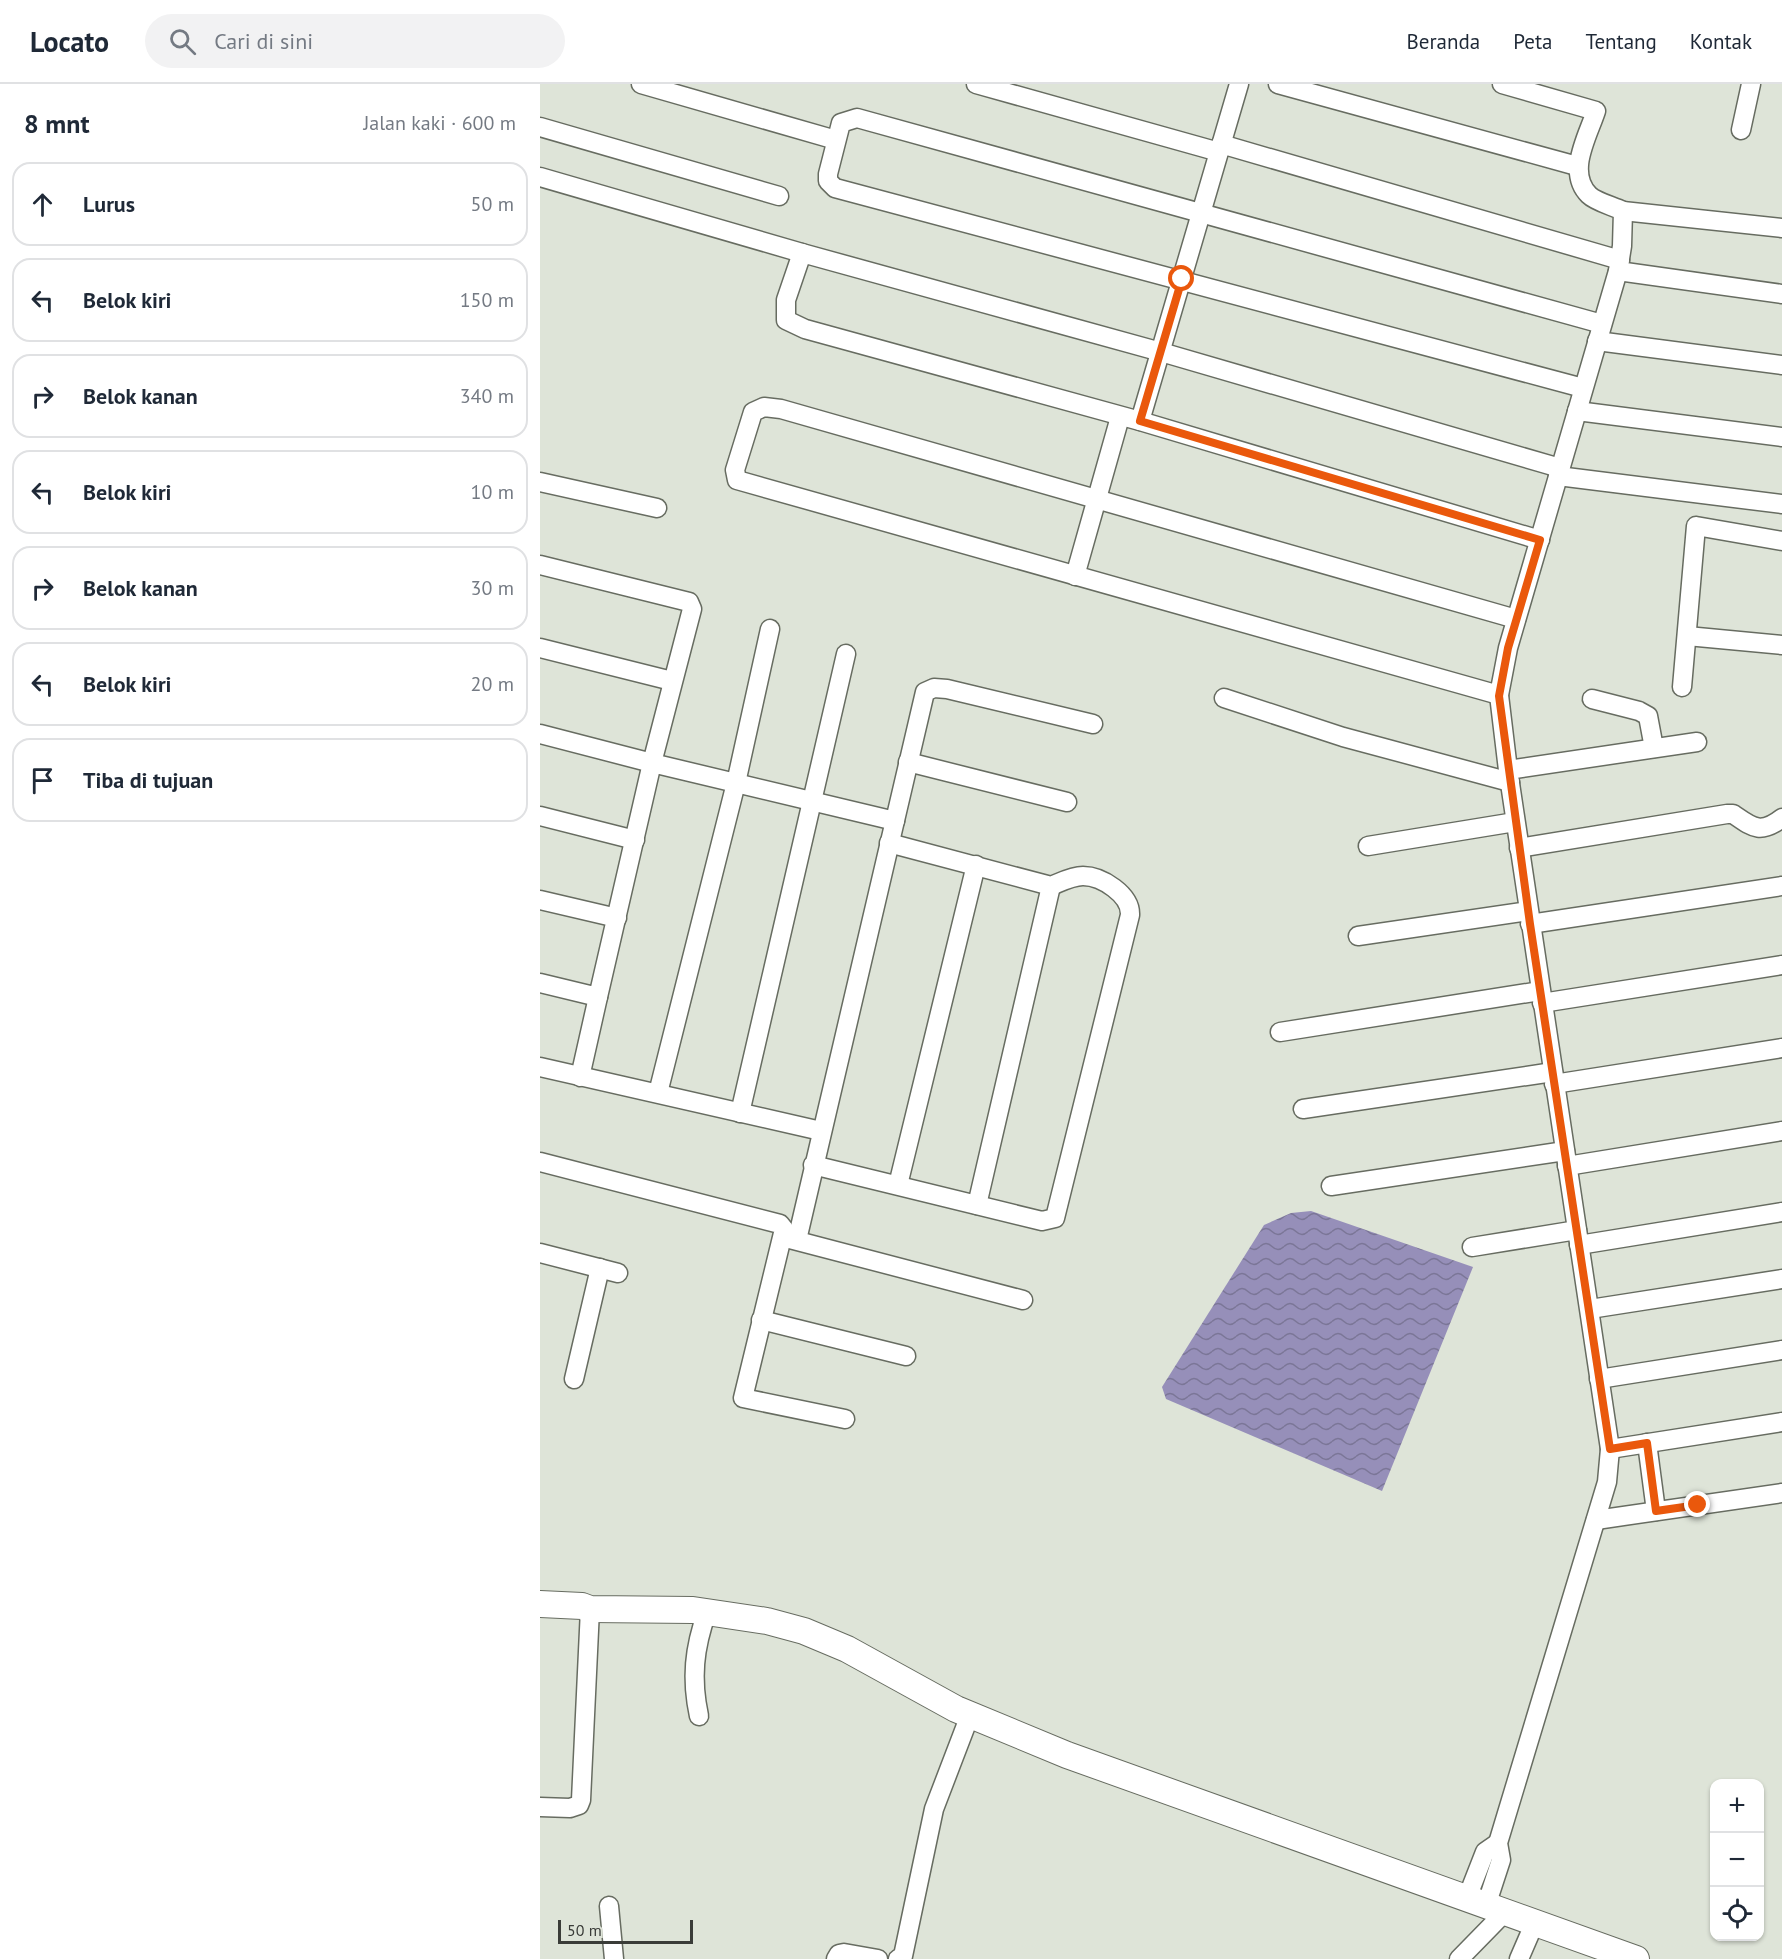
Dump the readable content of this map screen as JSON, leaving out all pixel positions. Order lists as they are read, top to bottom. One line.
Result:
{"scale_bar":"50 m","page":{"header":"Locato","search":"Cari di sini","nav":["Beranda","Peta","Tentang","Kontak"],"heading":["8 mnt","Jalan kaki · 600 m"],"list":[["Lurus","50 m"],["Belok kiri","150 m"],["Belok kanan","340 m"],["Belok kiri","10 m"],["Belok kanan","30 m"],["Belok kiri","20 m"],"Tiba di tujuan"],"map_buttons":["+","−"],"scale":"50 m"}}
